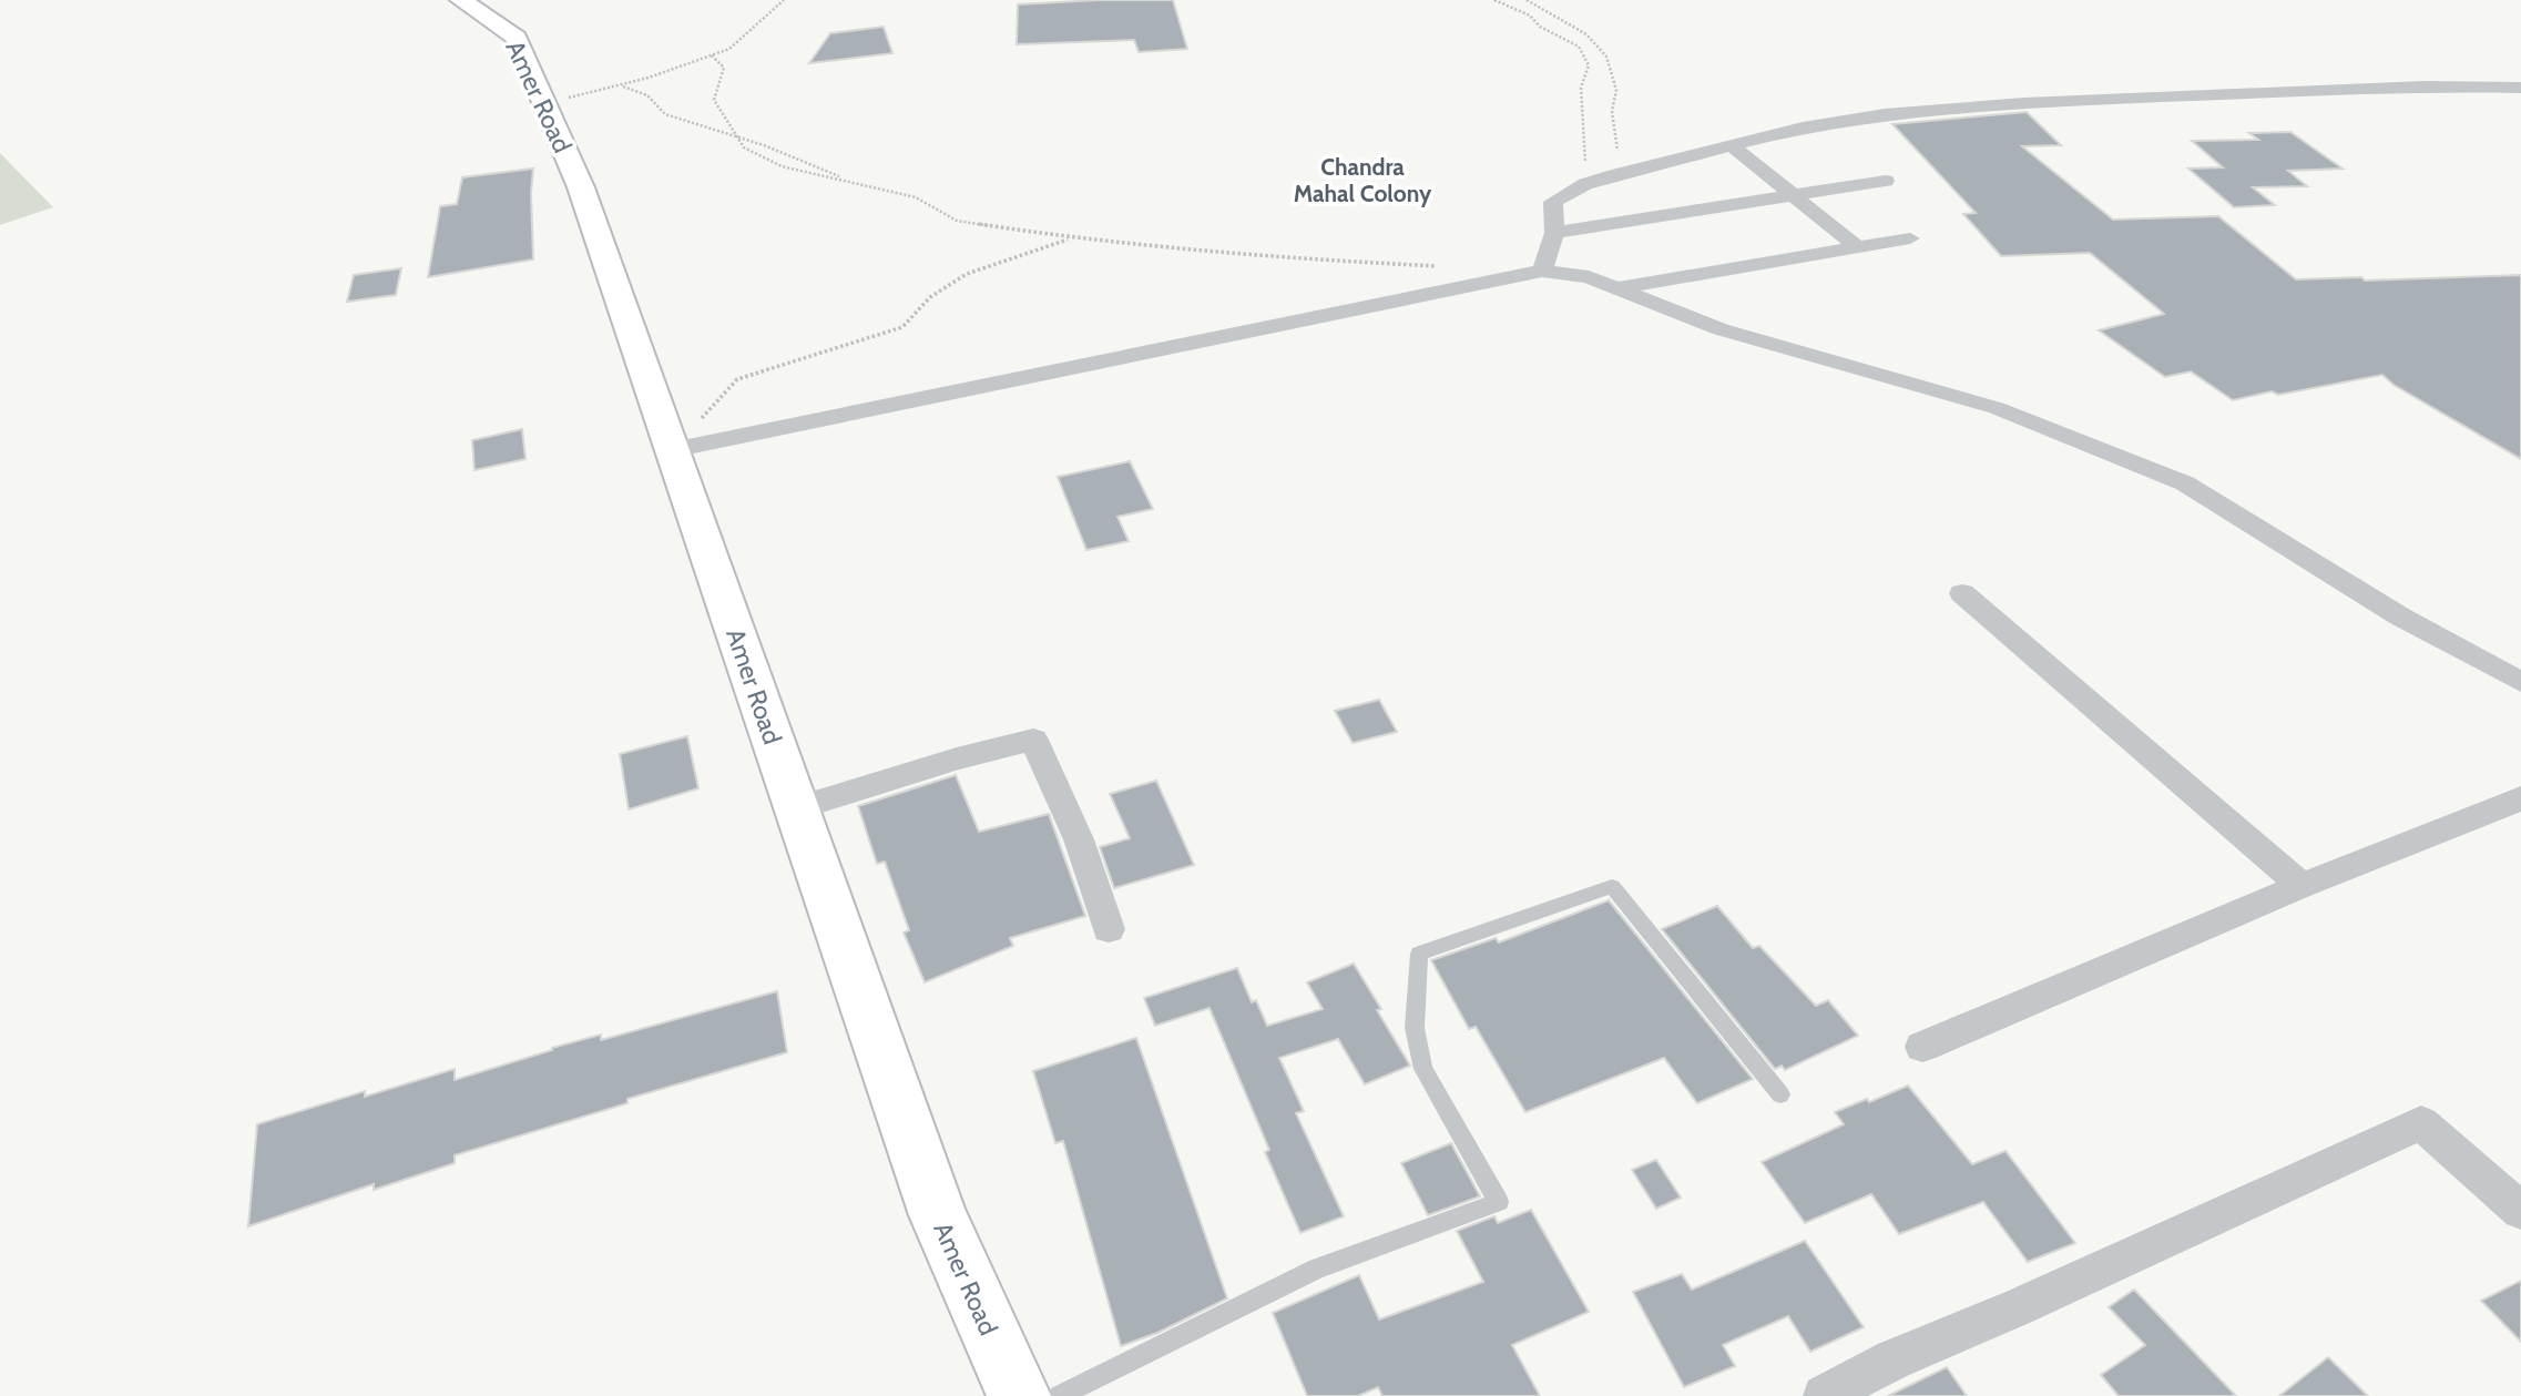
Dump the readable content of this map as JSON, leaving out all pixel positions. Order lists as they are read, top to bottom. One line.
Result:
{"streets":{"main road":["Amer Road"]},"districts":["Chandra Mahal Colony"]}
